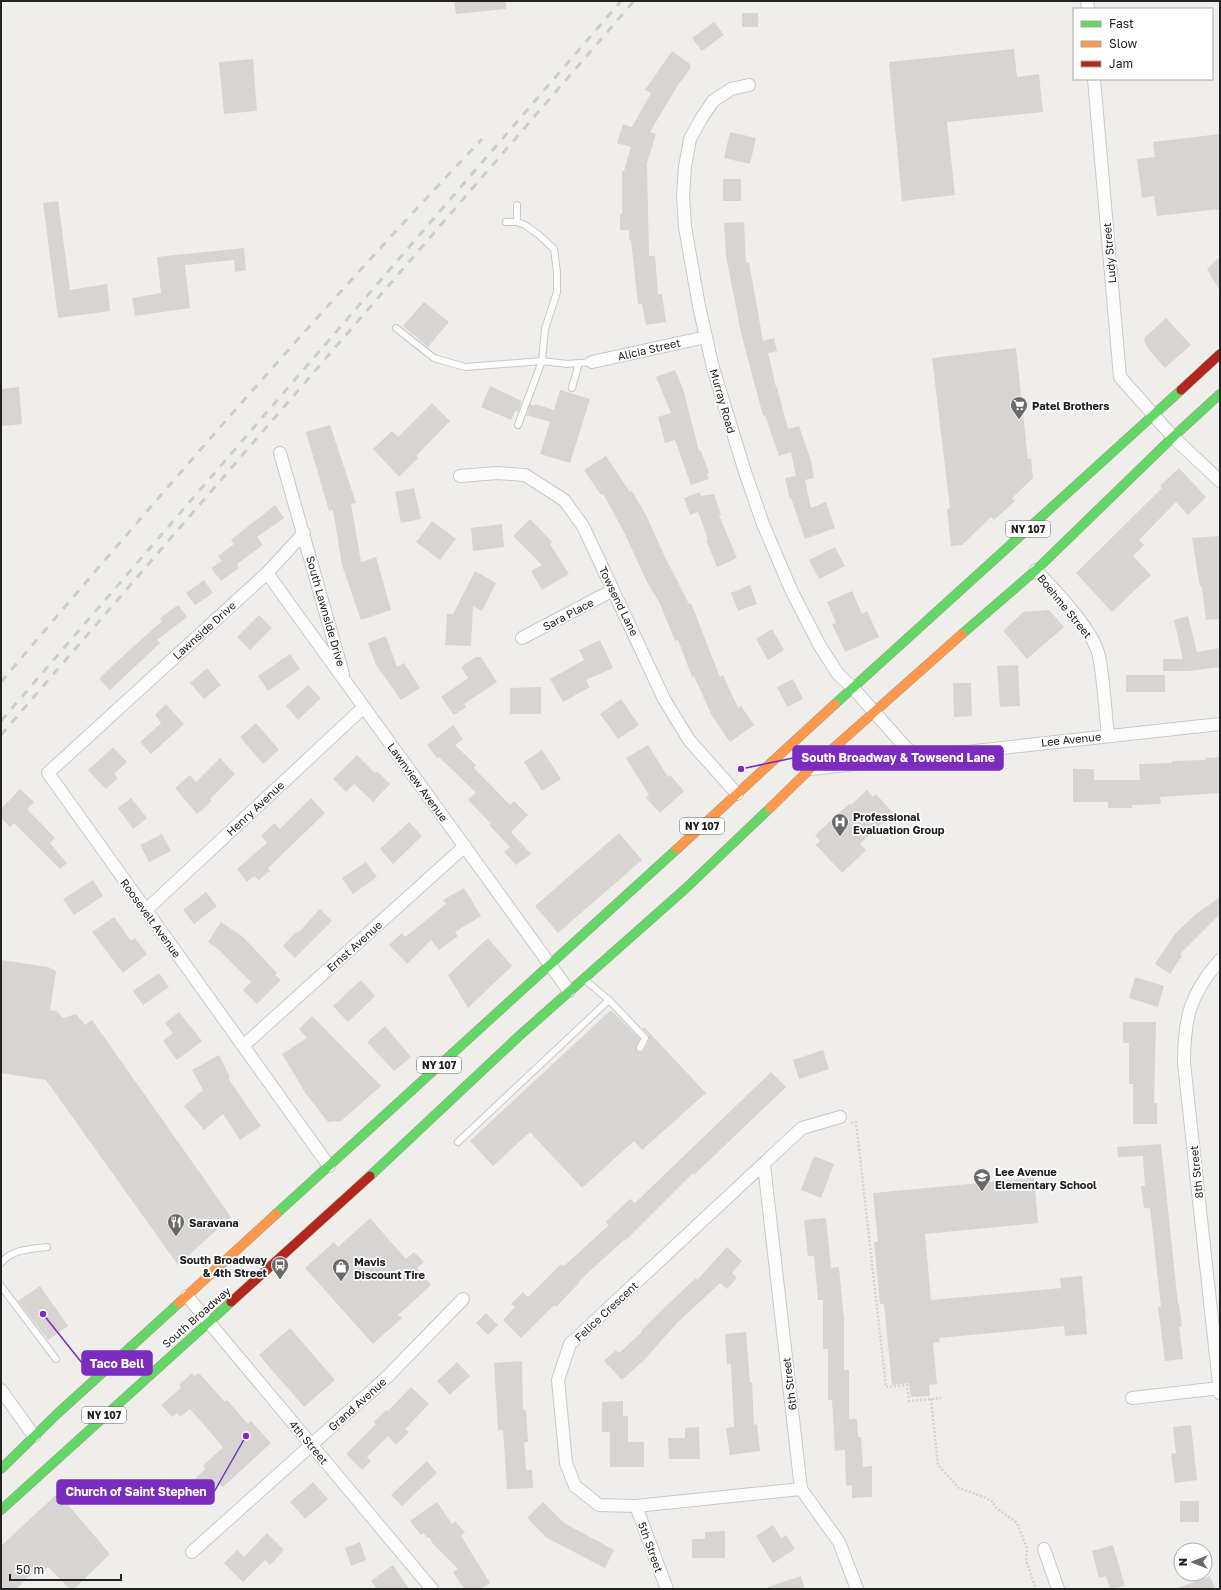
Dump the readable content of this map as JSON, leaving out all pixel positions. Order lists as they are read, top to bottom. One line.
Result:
{"streets":{"main road":["NY 107","South Broadway"],"street":["Ludy Street","Alicia Street","Murray Road","Towsend Lane","Boehme Street","South Lawnside Drive","Sara Place","Lawnside Drive","Lee Avenue","Lawnview Avenue","Henry Avenue","Roosevelt Avenue","Ernst Avenue","8th Street","Felice Crescent","6th Street","Grand Avenue","4th Street","5th Street"]},"crossings":[["Ludy Street","NY 107"],["Alicia Street","Murray Road"],["Murray Road","NY 107"],["NY 107","Towsend Lane"],["NY 107","Boehme Street"],["NY 107","Lee Avenue"],["NY 107","Lawnview Avenue"],["NY 107","Roosevelt Avenue"],["NY 107","South Broadway"],["Towsend Lane","Sara Place"],["Boehme Street","Lee Avenue"],["South Lawnside Drive","Lawnside Drive"],["South Lawnside Drive","Lawnview Avenue"],["Lawnside Drive","Lawnview Avenue"],["Lawnside Drive","Roosevelt Avenue"],["Lawnview Avenue","Henry Avenue"],["Lawnview Avenue","Ernst Avenue"],["Lawnview Avenue","South Broadway"],["Henry Avenue","Roosevelt Avenue"],["Roosevelt Avenue","Ernst Avenue"],["Roosevelt Avenue","South Broadway"],["Felice Crescent","6th Street"],["Felice Crescent","5th Street"],["South Broadway","4th Street"],["Grand Avenue","4th Street"]],"places":{"supermarket":["Patel Brothers"],"other":["South Broadway & Towsend Lane","Taco Bell","Church of Saint Stephen"],"hospital":["Professional Evaluation Group"],"school or university":["Lee Avenue Elementary School"],"restaurant":["Saravana"],"bus stop":["South Broadway & 4th Street"],"shop":["Mavis Discount Tire"]},"legend":["Fast","Slow","Jam"],"scale_bar":"50 m","north":"left"}
